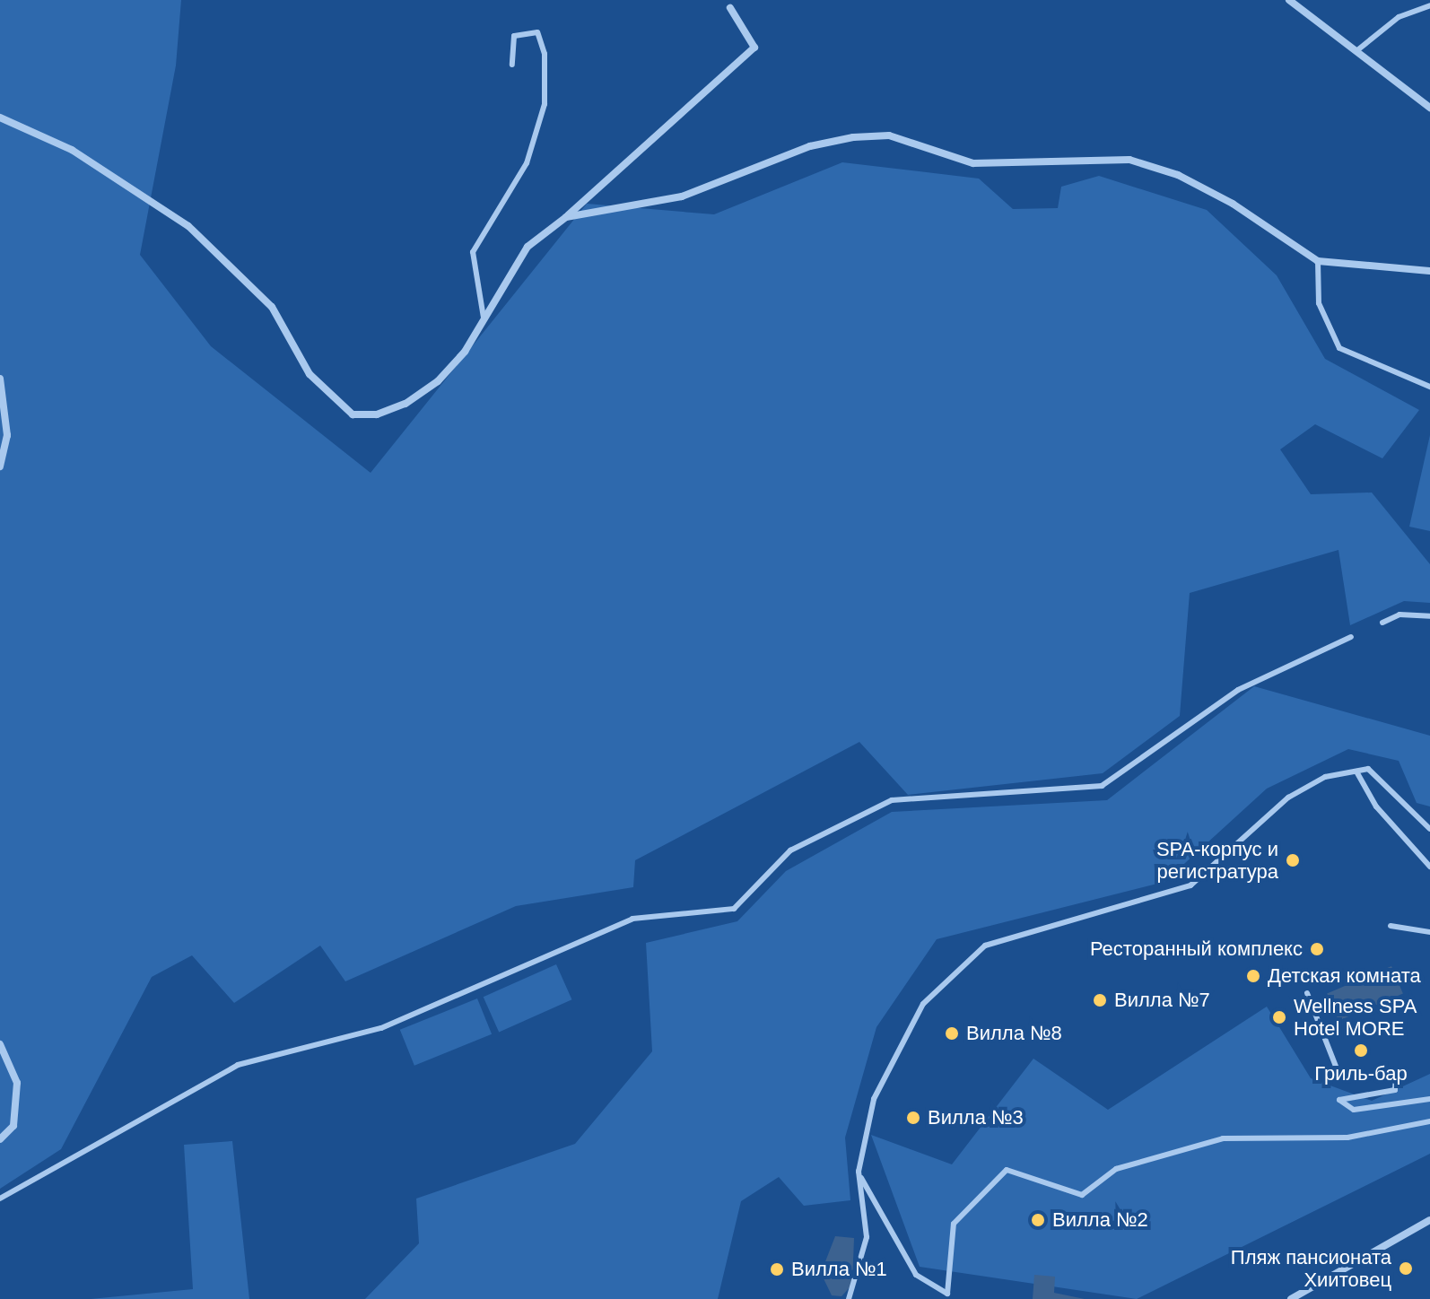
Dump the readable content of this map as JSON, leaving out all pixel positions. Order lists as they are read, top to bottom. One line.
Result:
{"places":["SPA-корпус и регистратура","Ресторанный комплекс","Детская комната","Вилла №7","Wellness SPA Hotel MORE","Вилла №8","Гриль-бар","Вилла №3","Вилла №2","Пляж пансионата Хиитовец","Вилла №1"]}
